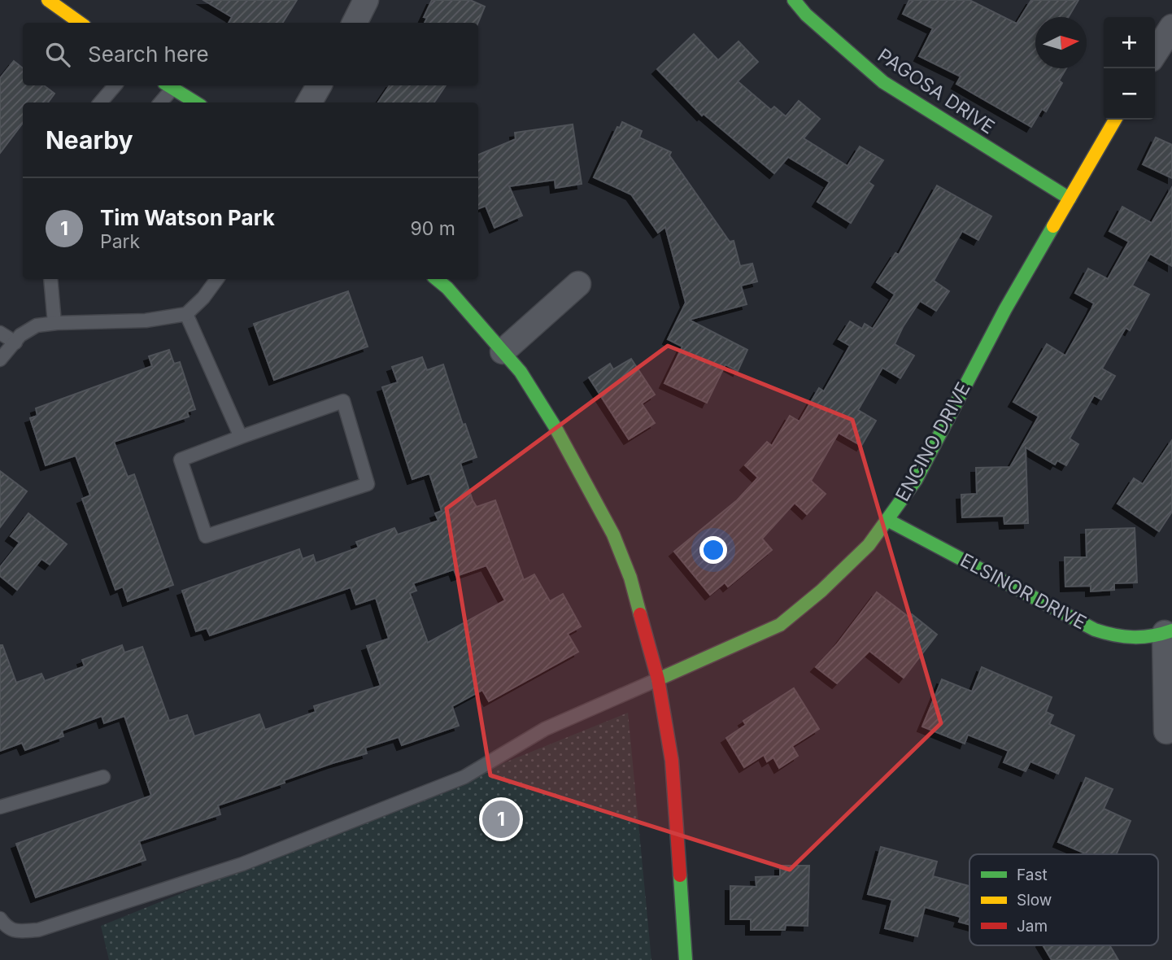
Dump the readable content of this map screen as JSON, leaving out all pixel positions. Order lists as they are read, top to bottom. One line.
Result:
{"streets":{"street":["PAGOSA DRIVE","ENCINO DRIVE","ELSINOR DRIVE"]},"crossings":[["PAGOSA DRIVE","ENCINO DRIVE"],["ENCINO DRIVE","ELSINOR DRIVE"]],"legend":["Fast","Slow","Jam"],"north":"right","page":{"map_buttons":["+","−"],"search":"Search here","heading":"Nearby","list":[{"mark":"1","name":"Tim Watson Park","note":"Park","value":"90 m"}],"pins":"1"}}
